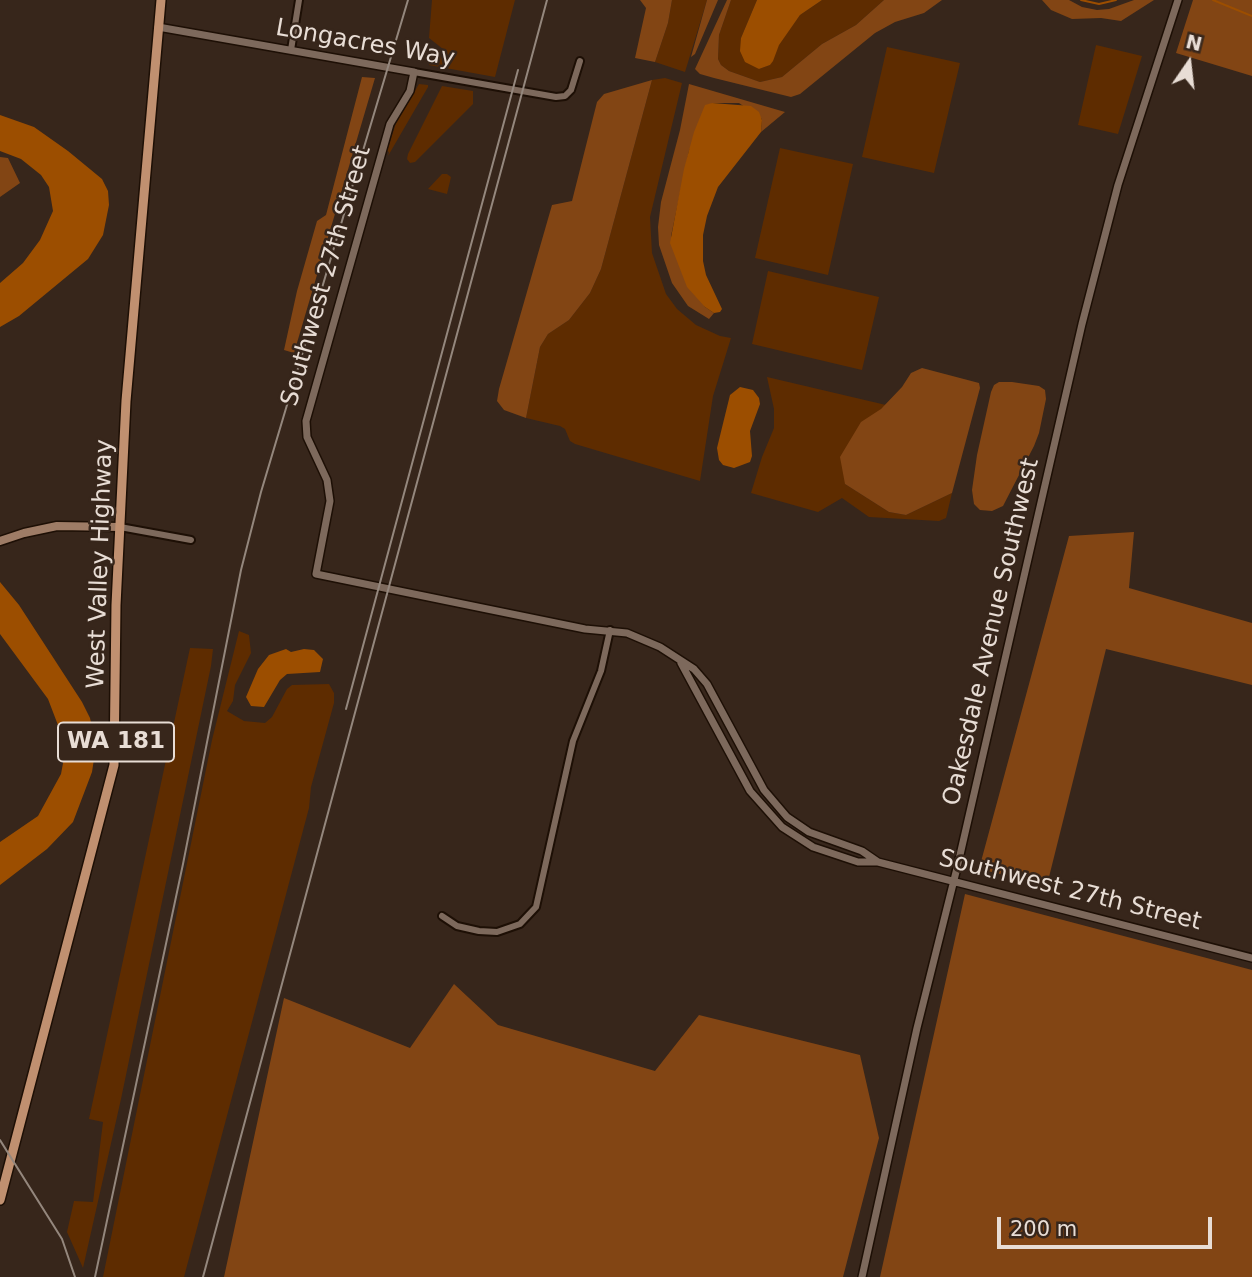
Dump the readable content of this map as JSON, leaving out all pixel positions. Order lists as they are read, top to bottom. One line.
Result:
{"streets":{"main road":["West Valley Highway","WA 181"],"street":["Longacres Way","Southwest 27th Street","Oakesdale Avenue Southwest"]},"crossings":[["Longacres Way","Southwest 27th Street"],["Longacres Way","West Valley Highway"],["Southwest 27th Street","Oakesdale Avenue Southwest"]],"scale_bar":"200 m","north":"top"}
